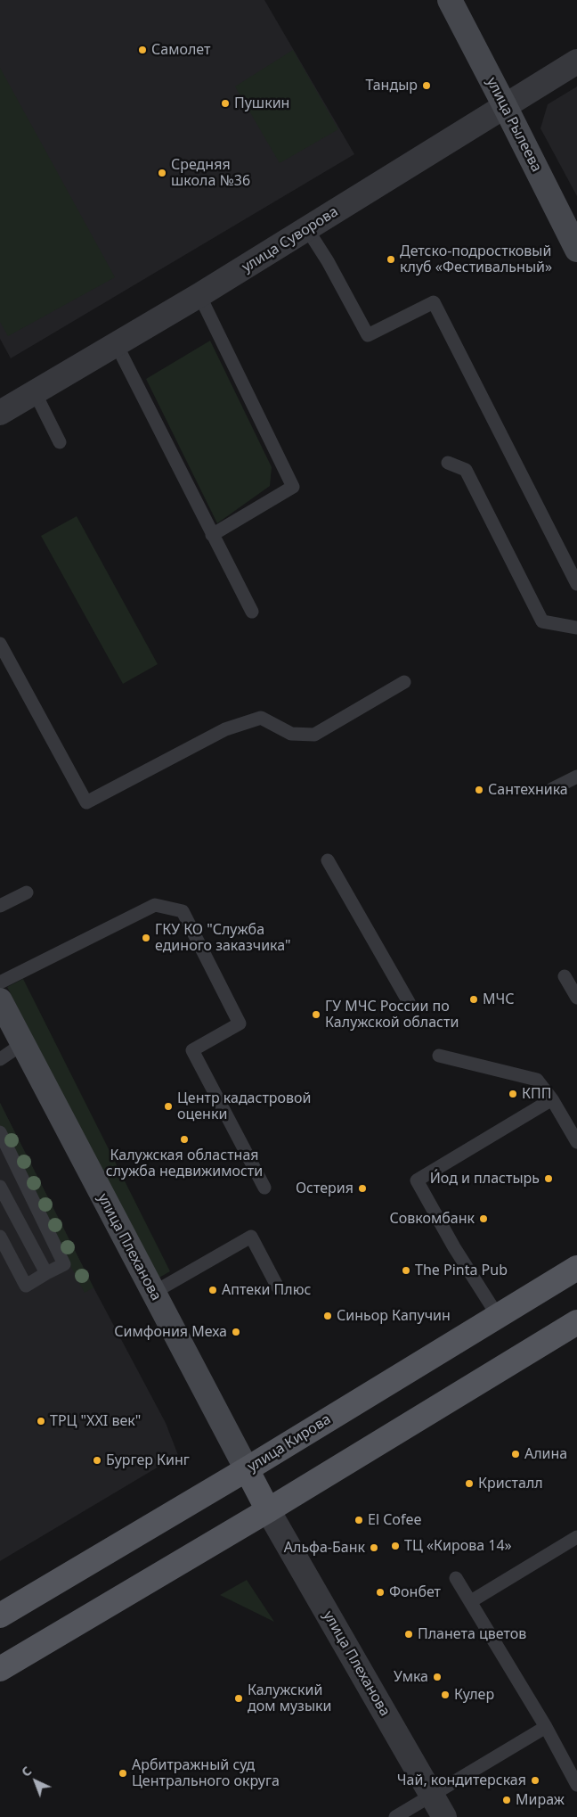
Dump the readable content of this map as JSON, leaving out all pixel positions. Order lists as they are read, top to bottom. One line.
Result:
{"streets":{"main road":["улица Рылеева","улица Плеханова","улица Кирова"],"street":["улица Суворова"]},"crossings":[["улица Рылеева","улица Суворова"],["улица Плеханова","улица Кирова"]],"places":["Самолет","Тандыр","Пушкин","Средняя школа №36","Детско-подростковый клуб «Фестивальный»","Сантехника","ГКУ КО \"Служба единого заказчика\"","МЧС","ГУ МЧС России по Калужской области","КПП","Центр кадастровой оценки","Калужская областная служба недвижимости","И́од и пластырь","Остерия","Совкомбанк","The Pinta Pub","Аптеки Плюс","Синьор Капучин","Симфония Меха","ТРЦ \"XXI век\"","Алина","Бургер Кинг","Кристалл","El Cofee","ТЦ «Кирова 14»","Альфа-Банк","Фонбет","Планета цветов","Умка","Кулер","Калужский дом музыки","Арбитражный суд Центрального округа","Чай, кондитерская","Мираж"],"north":"top left"}
